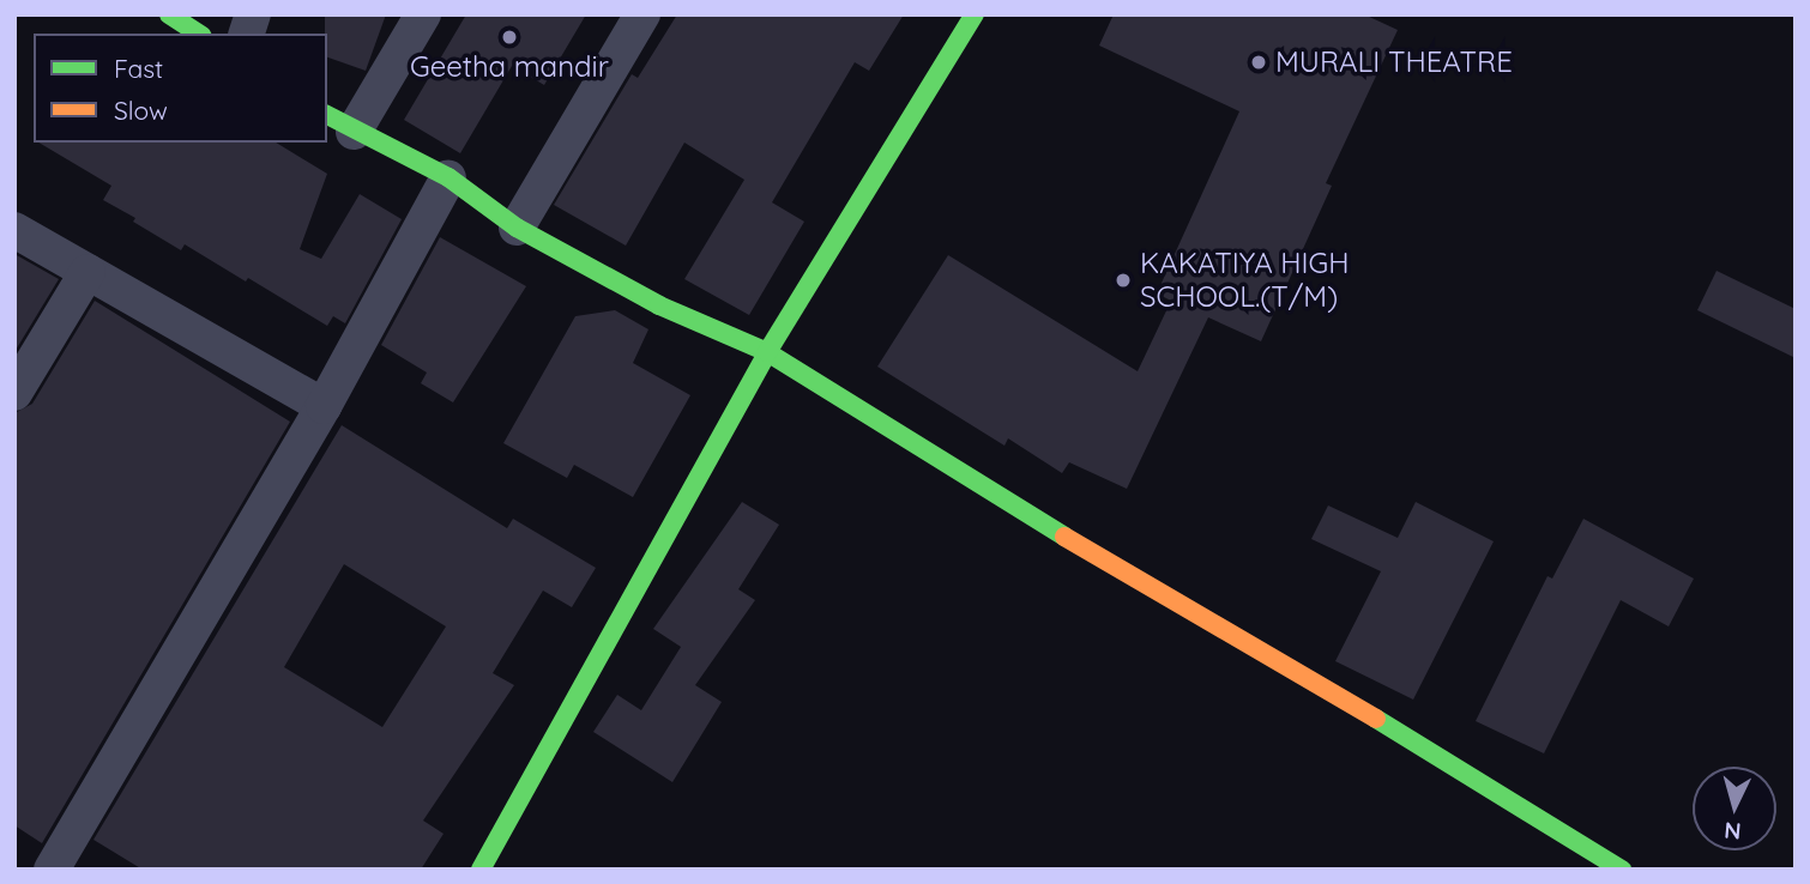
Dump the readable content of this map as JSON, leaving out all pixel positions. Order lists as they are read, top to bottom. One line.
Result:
{"places":["Geetha mandir","MURALI THEATRE","KAKATIYA HIGH SCHOOL.(T/M)"],"legend":["Fast","Slow"],"north":"bottom"}
